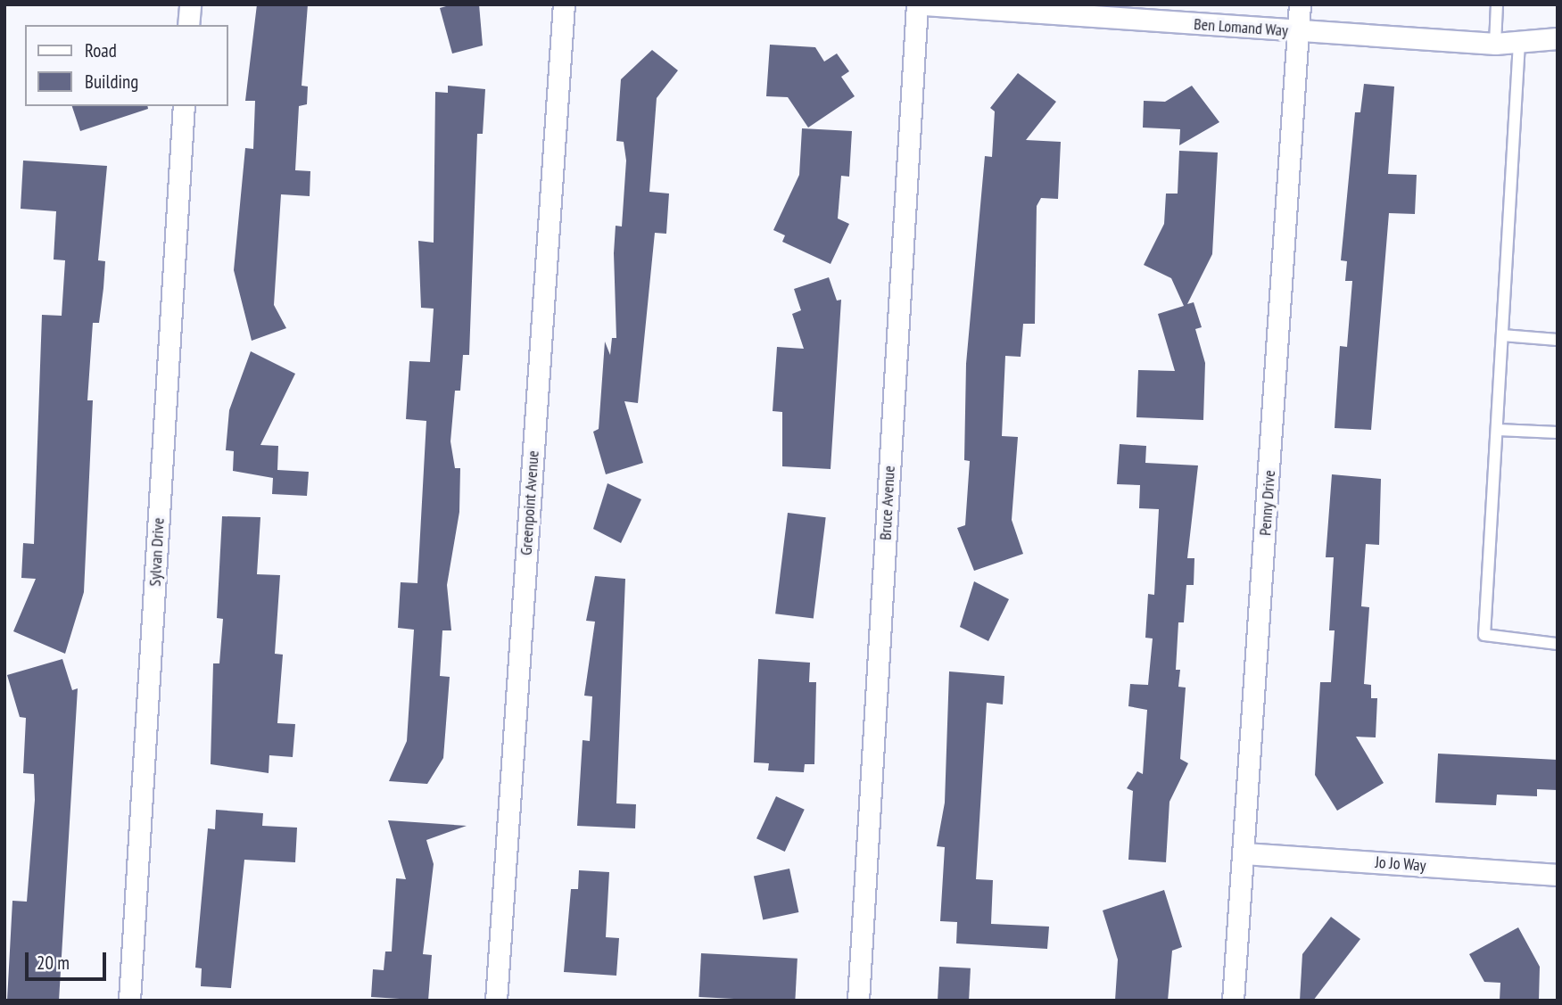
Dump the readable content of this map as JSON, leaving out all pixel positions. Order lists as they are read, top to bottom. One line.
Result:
{"streets":{"street":["Ben Lomand Way","Greenpoint Avenue","Bruce Avenue","Penny Drive","Sylvan Drive","Jo Jo Way"]},"crossings":[["Ben Lomand Way","Penny Drive"],["Penny Drive","Jo Jo Way"]],"legend":["Road","Building"],"scale_bar":"20 m"}
